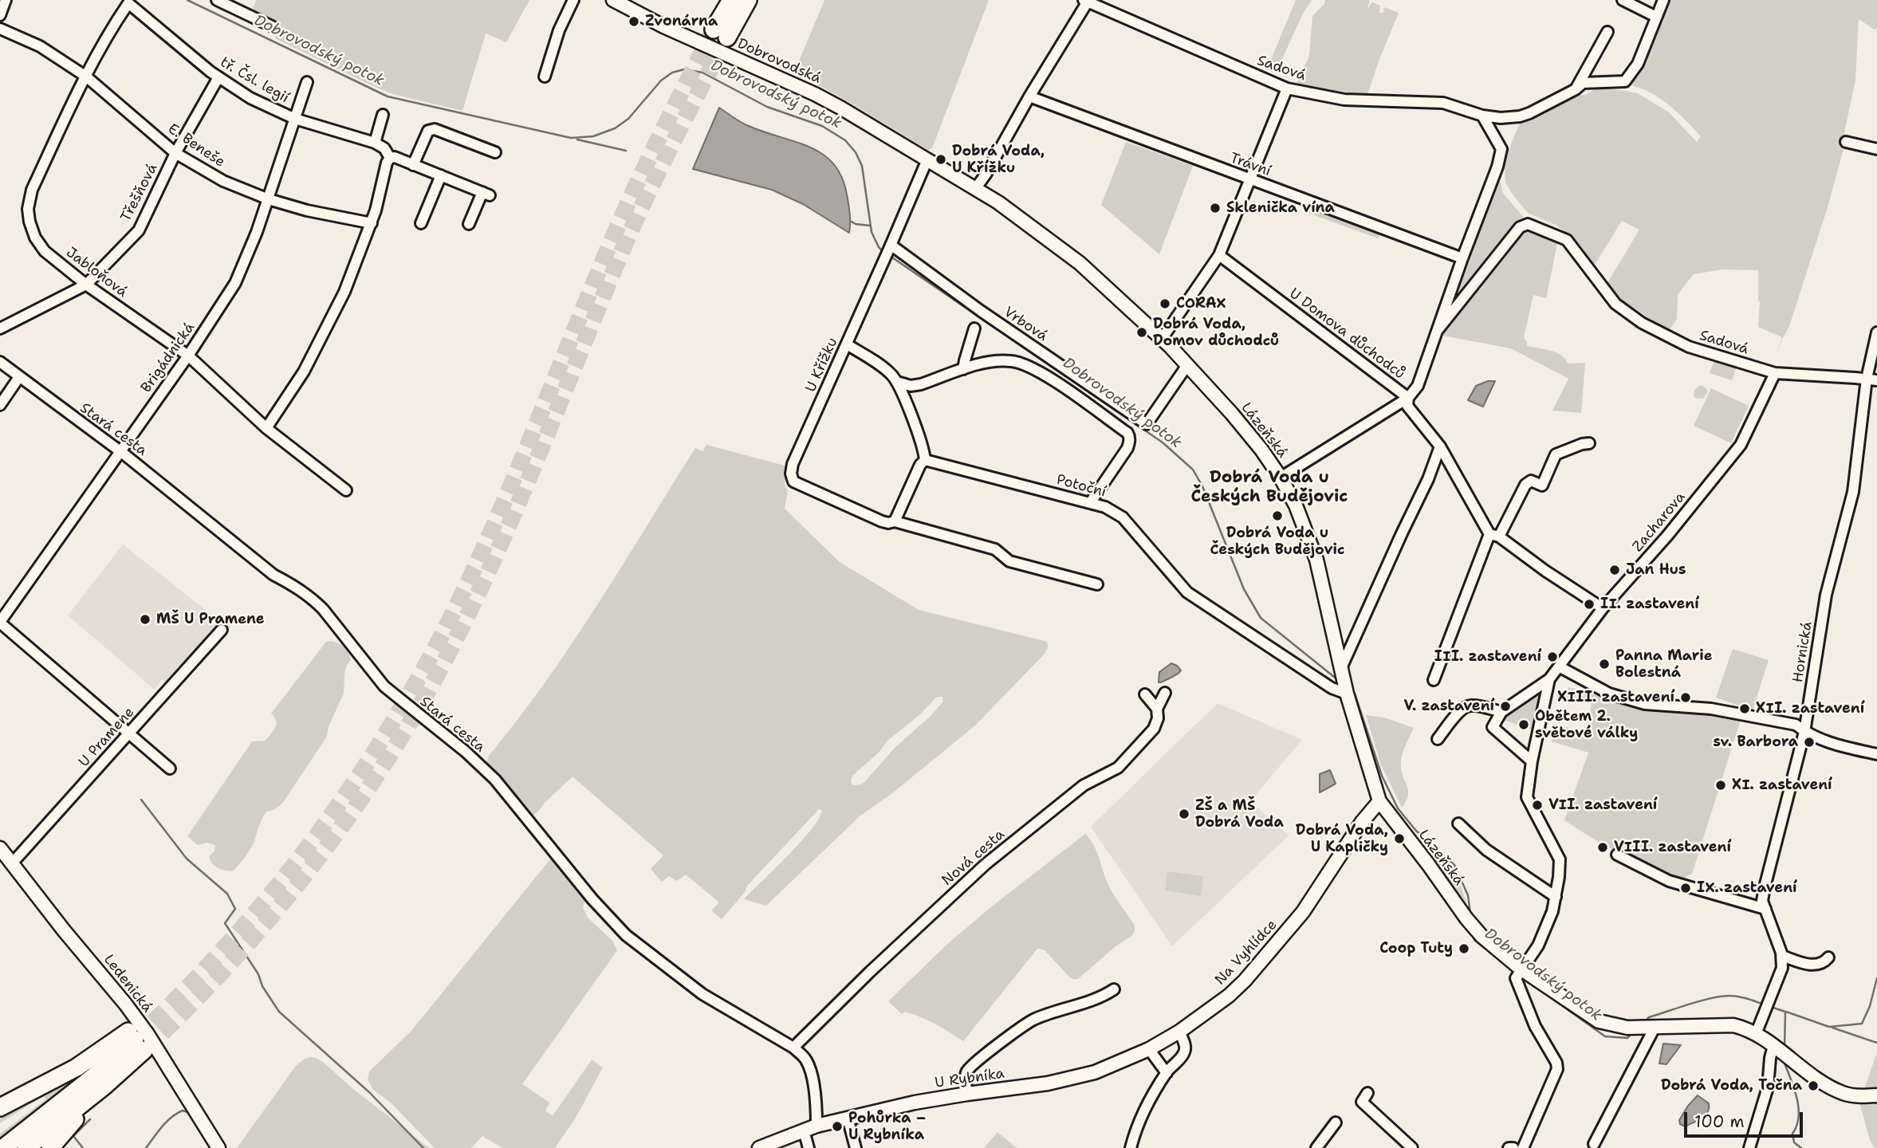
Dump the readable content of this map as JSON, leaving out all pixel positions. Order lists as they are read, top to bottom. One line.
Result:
{"streets":{"street":["Dobrovodská","Sadová","tř. Čsl. legií","E. Beneše","Trávní","Třešňová","Jabloňová","Vrbová","U Domova důchodců","Brigádnická","U Křížku","Stará cesta","Lázeňská","Potoční","Zacharova","Hornická","U Pramene","Nová cesta","Na Vyhlídce","Ledenická","U Rybníka"]},"crossings":[["Dobrovodská","U Křížku"],["Dobrovodská","Lázeňská"],["Sadová","Zacharova"],["Sadová","Hornická"],["tř. Čsl. legií","Třešňová"],["tř. Čsl. legií","Jabloňová"],["tř. Čsl. legií","Brigádnická"],["E. Beneše","Třešňová"],["E. Beneše","Jabloňová"],["E. Beneše","Brigádnická"],["Třešňová","Jabloňová"],["Jabloňová","Brigádnická"],["Vrbová","U Křížku"],["Vrbová","Lázeňská"],["U Domova důchodců","Zacharova"],["Brigádnická","Stará cesta"],["U Křížku","Lázeňská"],["Stará cesta","Nová cesta"],["Stará cesta","U Rybníka"],["Lázeňská","Potoční"],["Lázeňská","Zacharova"],["Lázeňská","Na Vyhlídce"],["U Pramene","Ledenická"],["Na Vyhlídce","U Rybníka"]],"districts":["Dobrá Voda u Českých Budějovic"],"water":["Dobrovodský potok"],"places":["Zvonárna","Dobrá Voda, U Křížku","Sklenička vína","CORAX","Dobrá Voda, Domov důchodců","Dobrá Voda u Českých Budějovic","Jan Hus","II. zastavení","MŠ U Pramene","III. zastavení","Panna Marie Bolestná","XIII. zastavení","V. zastavení","XII. zastavení","Obětem 2. světové války","sv. Barbora","XI. zastavení","VII. zastavení","ZŠ a MŠ Dobrá Voda","Dobrá Voda, U Kapličky","VIII. zastavení","IX. zastavení","Coop Tuty","Dobrá Voda, Točna","Pohůrka – U Rybníka"],"scale_bar":"100 m"}
